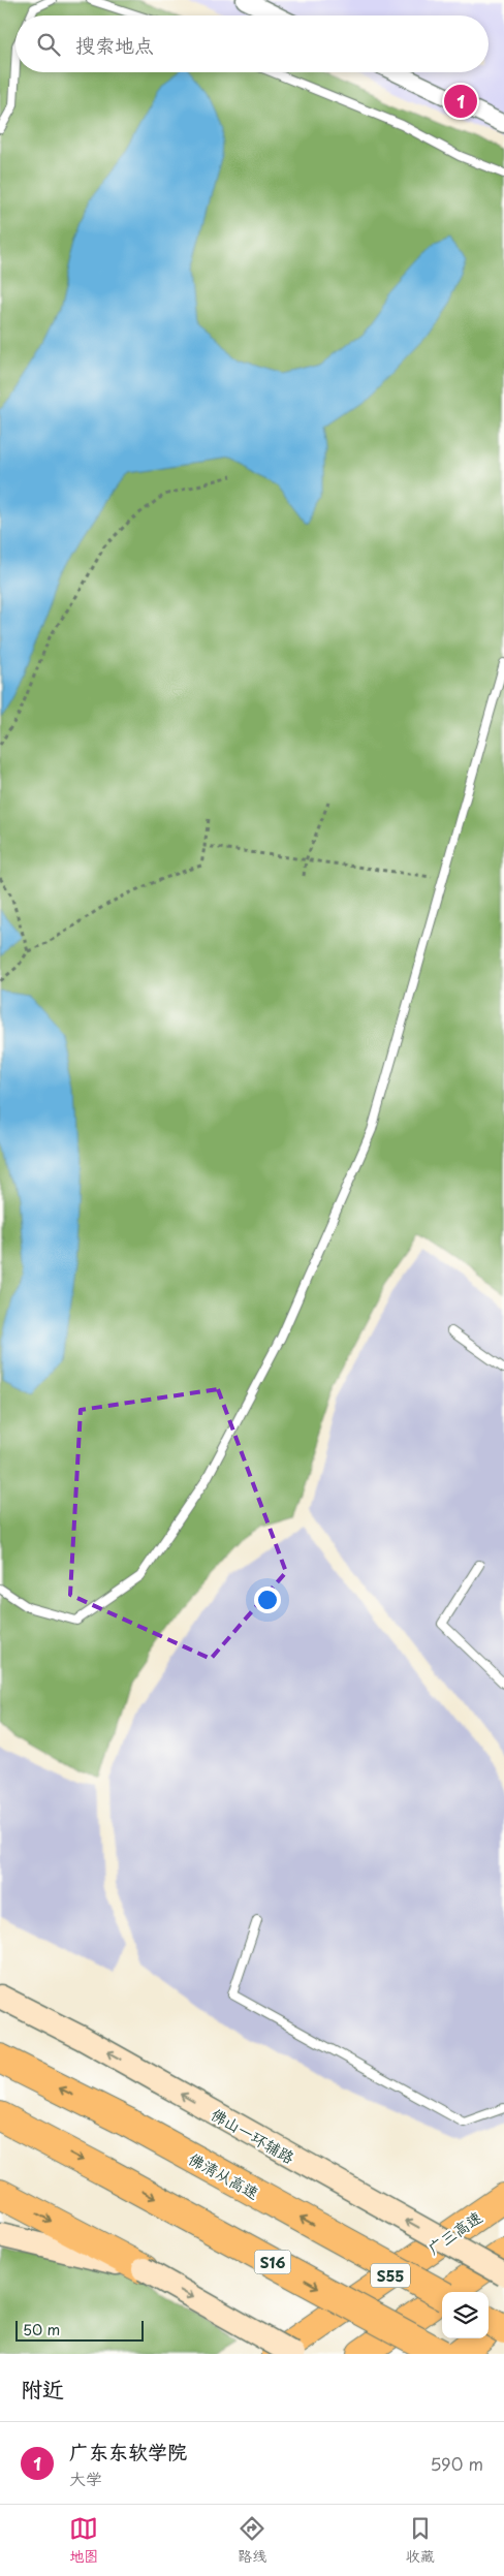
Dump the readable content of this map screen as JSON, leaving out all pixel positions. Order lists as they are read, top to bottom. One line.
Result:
{"streets":{"highway":["佛清从高速","广三高速","S16","S55"],"main road":["佛山一环辅路"]},"scale_bar":"50 m","page":{"search":"搜索地点","pins":"1","scale":"50 m","heading":"附近","list":[{"mark":"1","name":"广东东软学院","note":"大学","value":"590 m"}],"nav":["地图","路线","收藏"]}}
